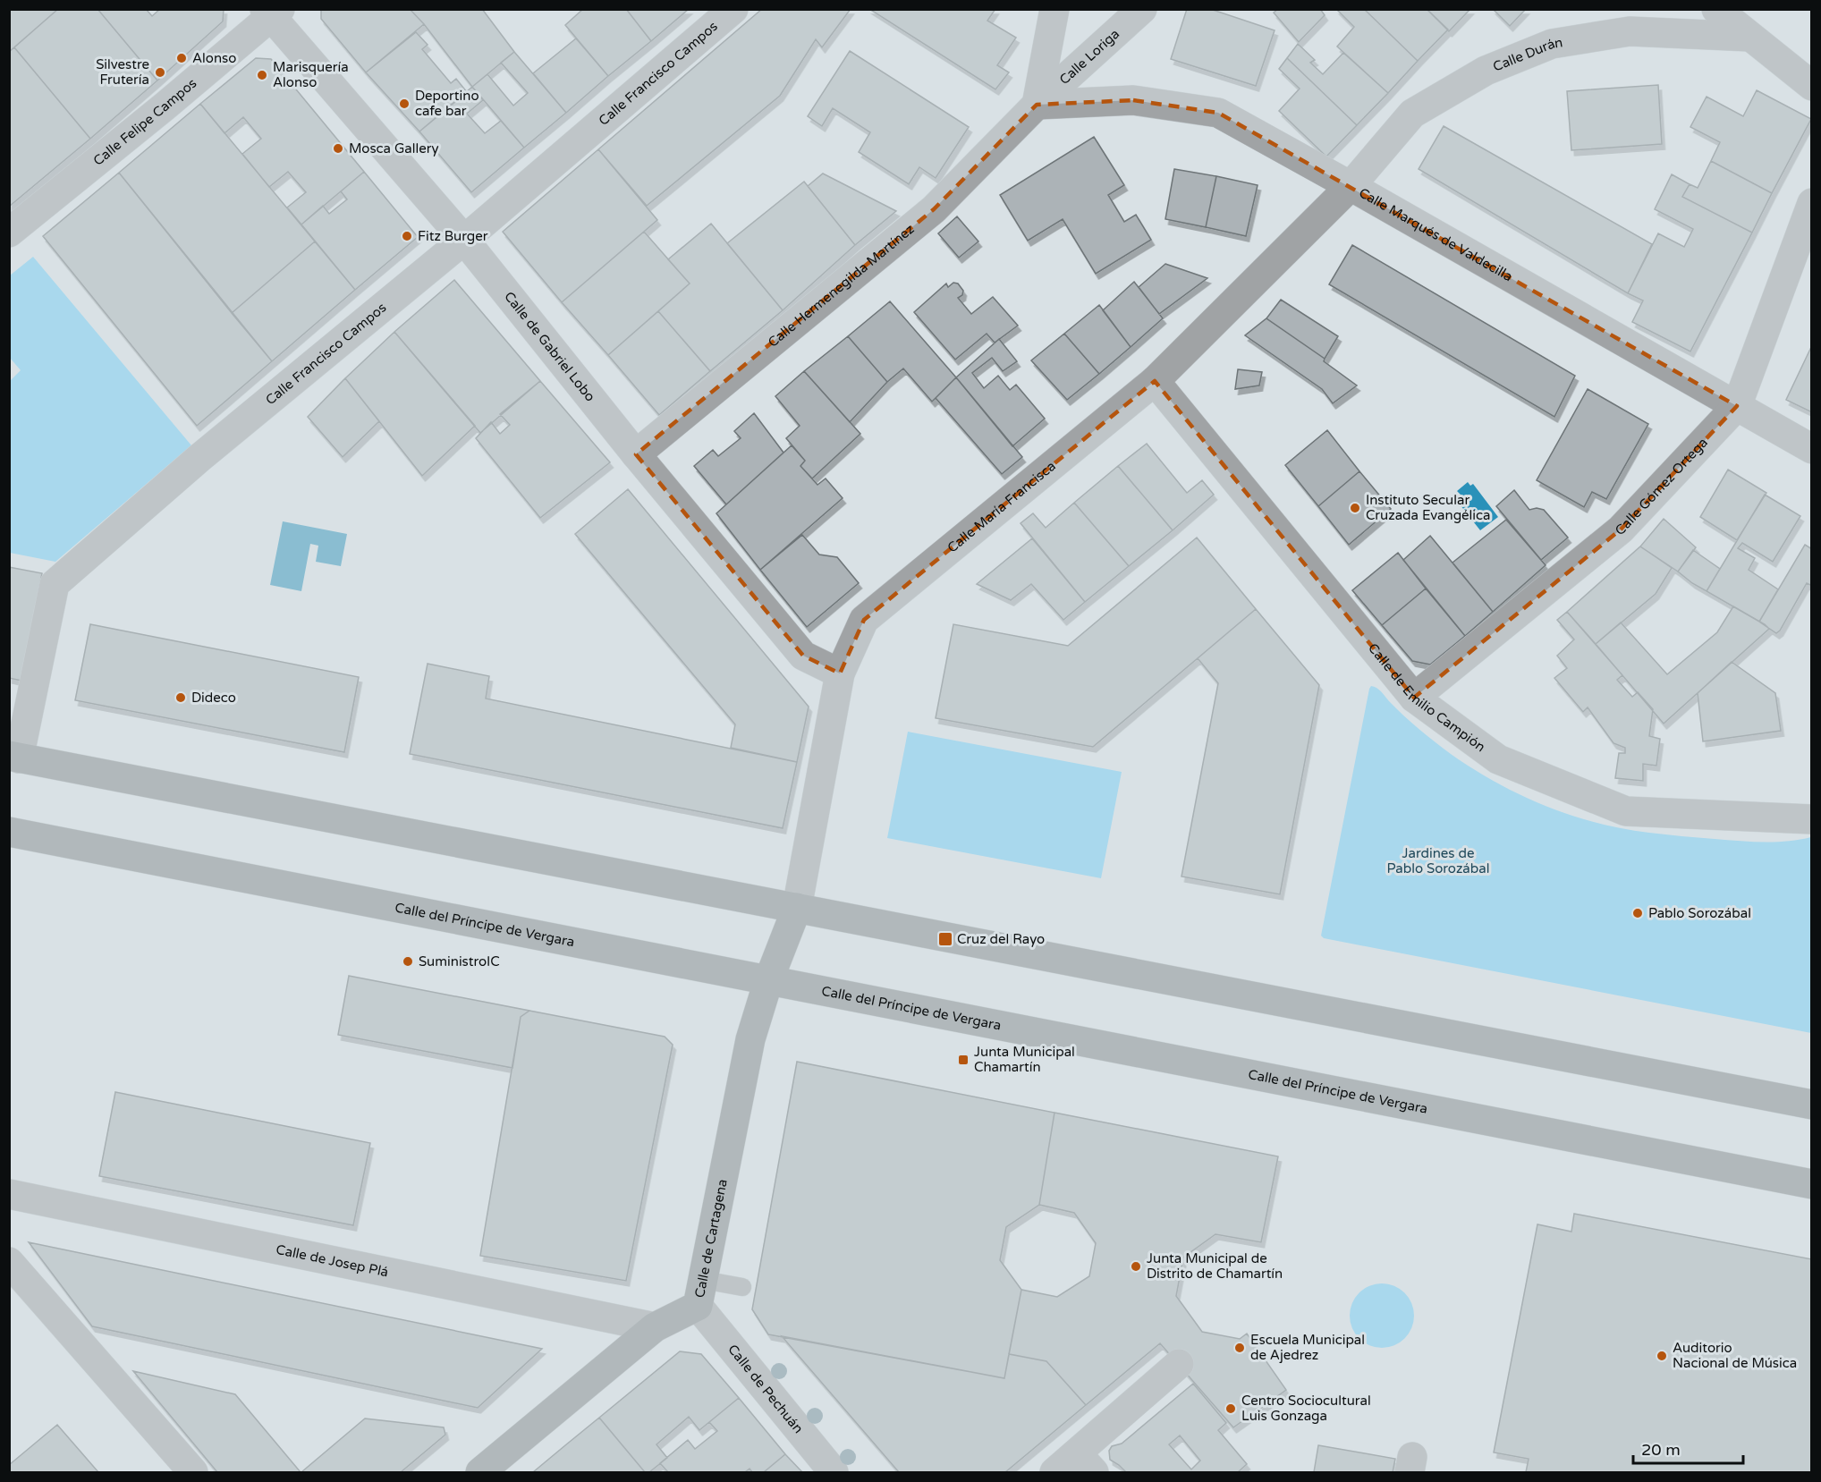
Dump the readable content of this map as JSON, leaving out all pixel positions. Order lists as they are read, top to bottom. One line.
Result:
{"streets":{"main road":["Calle del Príncipe de Vergara","Calle de Cartagena"],"street":["Calle Durán","Calle Loriga","Calle Francisco Campos","Calle Felipe Campos","Calle Marqués de Valdecilla","Calle Hermenegilda Martínez","Calle de Gabriel Lobo","Calle Gómez Ortega","Calle María Francisca","Calle de Emilio Campión","Calle de Josep Plá","Calle de Pechuán"]},"crossings":[["Calle Durán","Calle Marqués de Valdecilla"],["Calle Durán","Calle María Francisca"],["Calle Loriga","Calle Marqués de Valdecilla"],["Calle Loriga","Calle Hermenegilda Martínez"],["Calle Francisco Campos","Calle de Gabriel Lobo"],["Calle Felipe Campos","Calle de Gabriel Lobo"],["Calle Marqués de Valdecilla","Calle Hermenegilda Martínez"],["Calle Marqués de Valdecilla","Calle Gómez Ortega"],["Calle Marqués de Valdecilla","Calle María Francisca"],["Calle Hermenegilda Martínez","Calle de Gabriel Lobo"],["Calle de Gabriel Lobo","Calle María Francisca"],["Calle Gómez Ortega","Calle de Emilio Campión"],["Calle María Francisca","Calle de Emilio Campión"],["Calle María Francisca","Calle de Cartagena"],["Calle del Príncipe de Vergara","Calle de Cartagena"],["Calle de Cartagena","Calle de Josep Plá"],["Calle de Cartagena","Calle de Pechuán"]],"parks":["Jardines de Pablo Sorozábal"],"places":{"other":["Alonso","Silvestre Frutería","Marisquería Alonso","Deportino cafe bar","Mosca Gallery","Fitz Burger","Instituto Secular Cruzada Evangélica","Dideco","Pablo Sorozábal","SuministroIC","Junta Municipal de Distrito de Chamartín","Escuela Municipal de Ajedrez","Auditorio Nacional de Música","Centro Sociocultural Luis Gonzaga"],"transit":["Cruz del Rayo","Junta Municipal Chamartín"]},"scale_bar":"20 m"}
